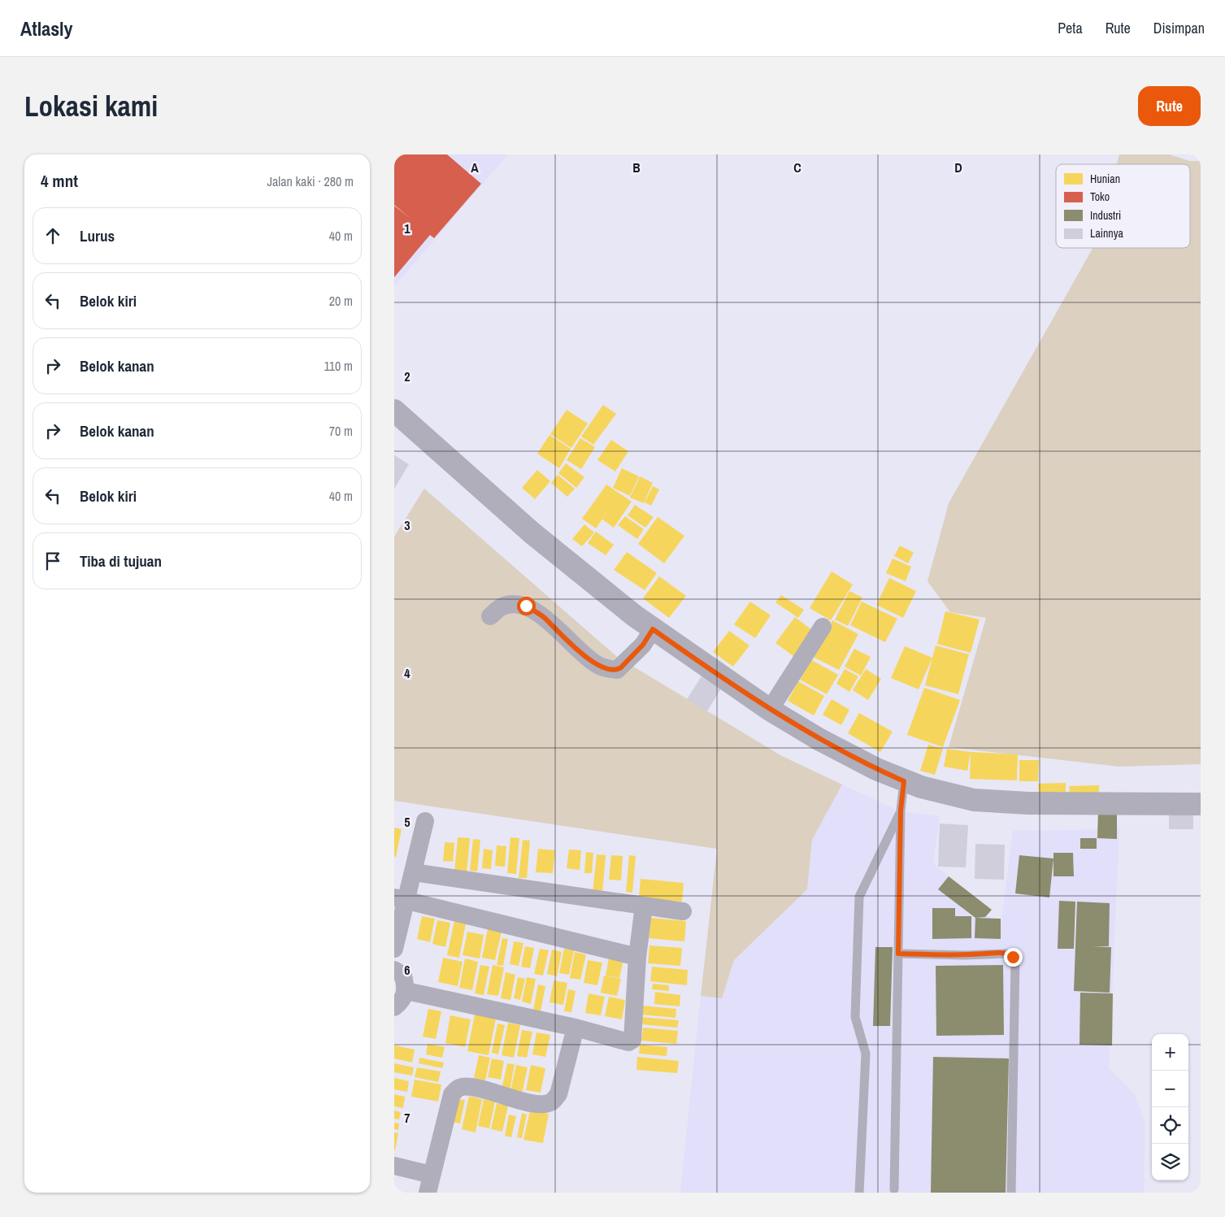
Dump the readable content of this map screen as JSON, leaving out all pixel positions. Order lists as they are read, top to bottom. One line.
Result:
{"legend":["Hunian","Toko","Industri","Lainnya"],"page":{"header":"Atlasly","nav":["Peta","Rute","Disimpan"],"buttons":"Rute","title":"Lokasi kami","heading":["4 mnt","Jalan kaki · 280 m"],"list":[["Lurus","40 m"],["Belok kiri","20 m"],["Belok kanan","110 m"],["Belok kanan","70 m"],["Belok kiri","40 m"],"Tiba di tujuan"],"map_buttons":["+","−"]},"grid":{"columns":["A","B","C","D"],"rows":["1","2","3","4","5","6","7"]}}
